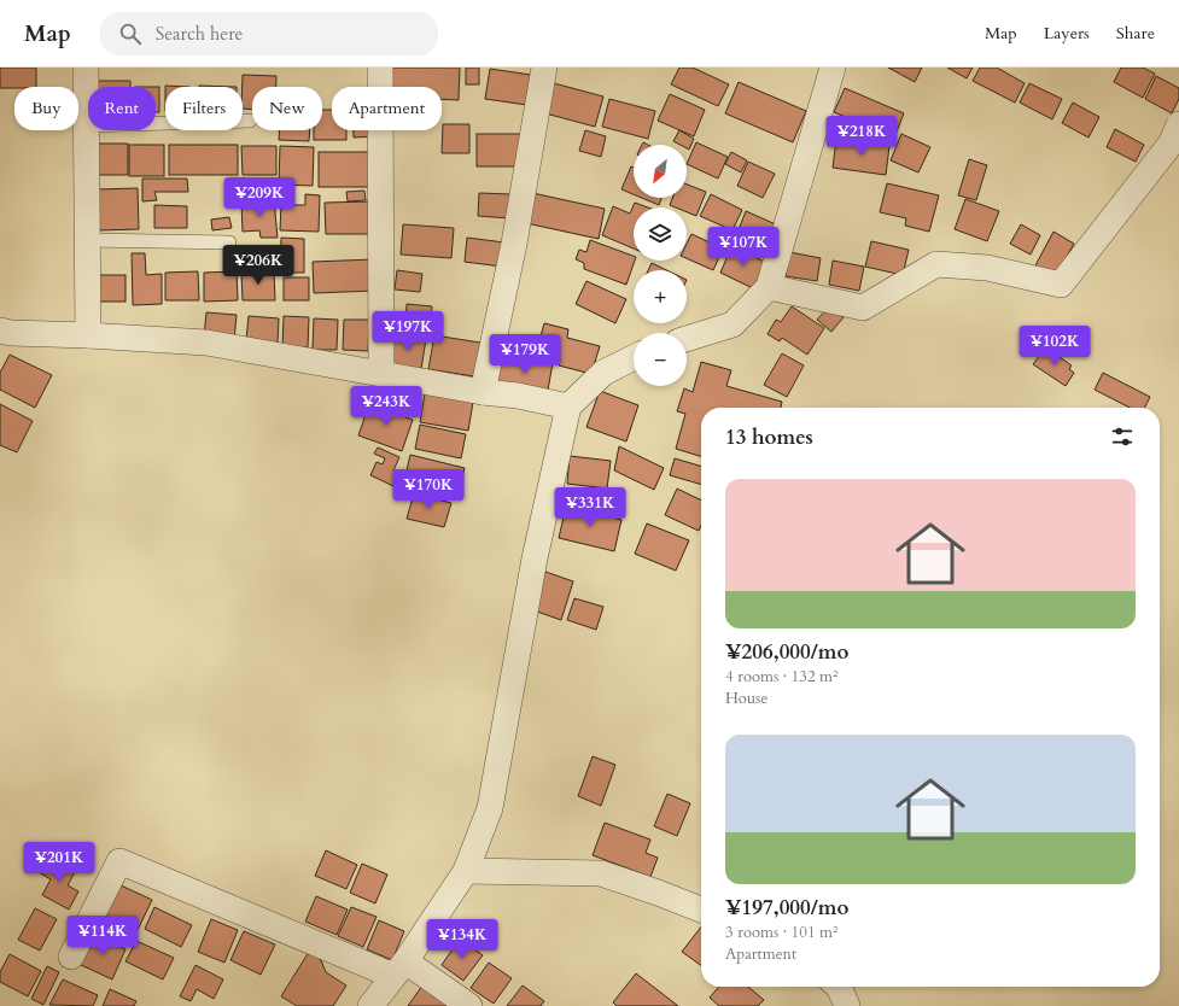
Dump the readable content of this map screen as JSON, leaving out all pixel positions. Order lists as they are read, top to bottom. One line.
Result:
{"north":"bottom left","page":{"header":"Map","search":"Search here","nav":["Map","Layers","Share"],"chip":["Buy","Rent","Filters","New","Apartment"],"price":["¥218K","¥209K","¥107K","¥206K","¥197K","¥102K","¥179K","¥243K","¥170K","¥331K","¥201K","¥114K","¥134K"],"map_buttons":["+","−"],"heading":"13 homes","list":[{"name":"¥206,000/mo","note":"4 rooms · 132 m² · House"},{"name":"¥197,000/mo","note":"3 rooms · 101 m² · Apartment"}]}}
